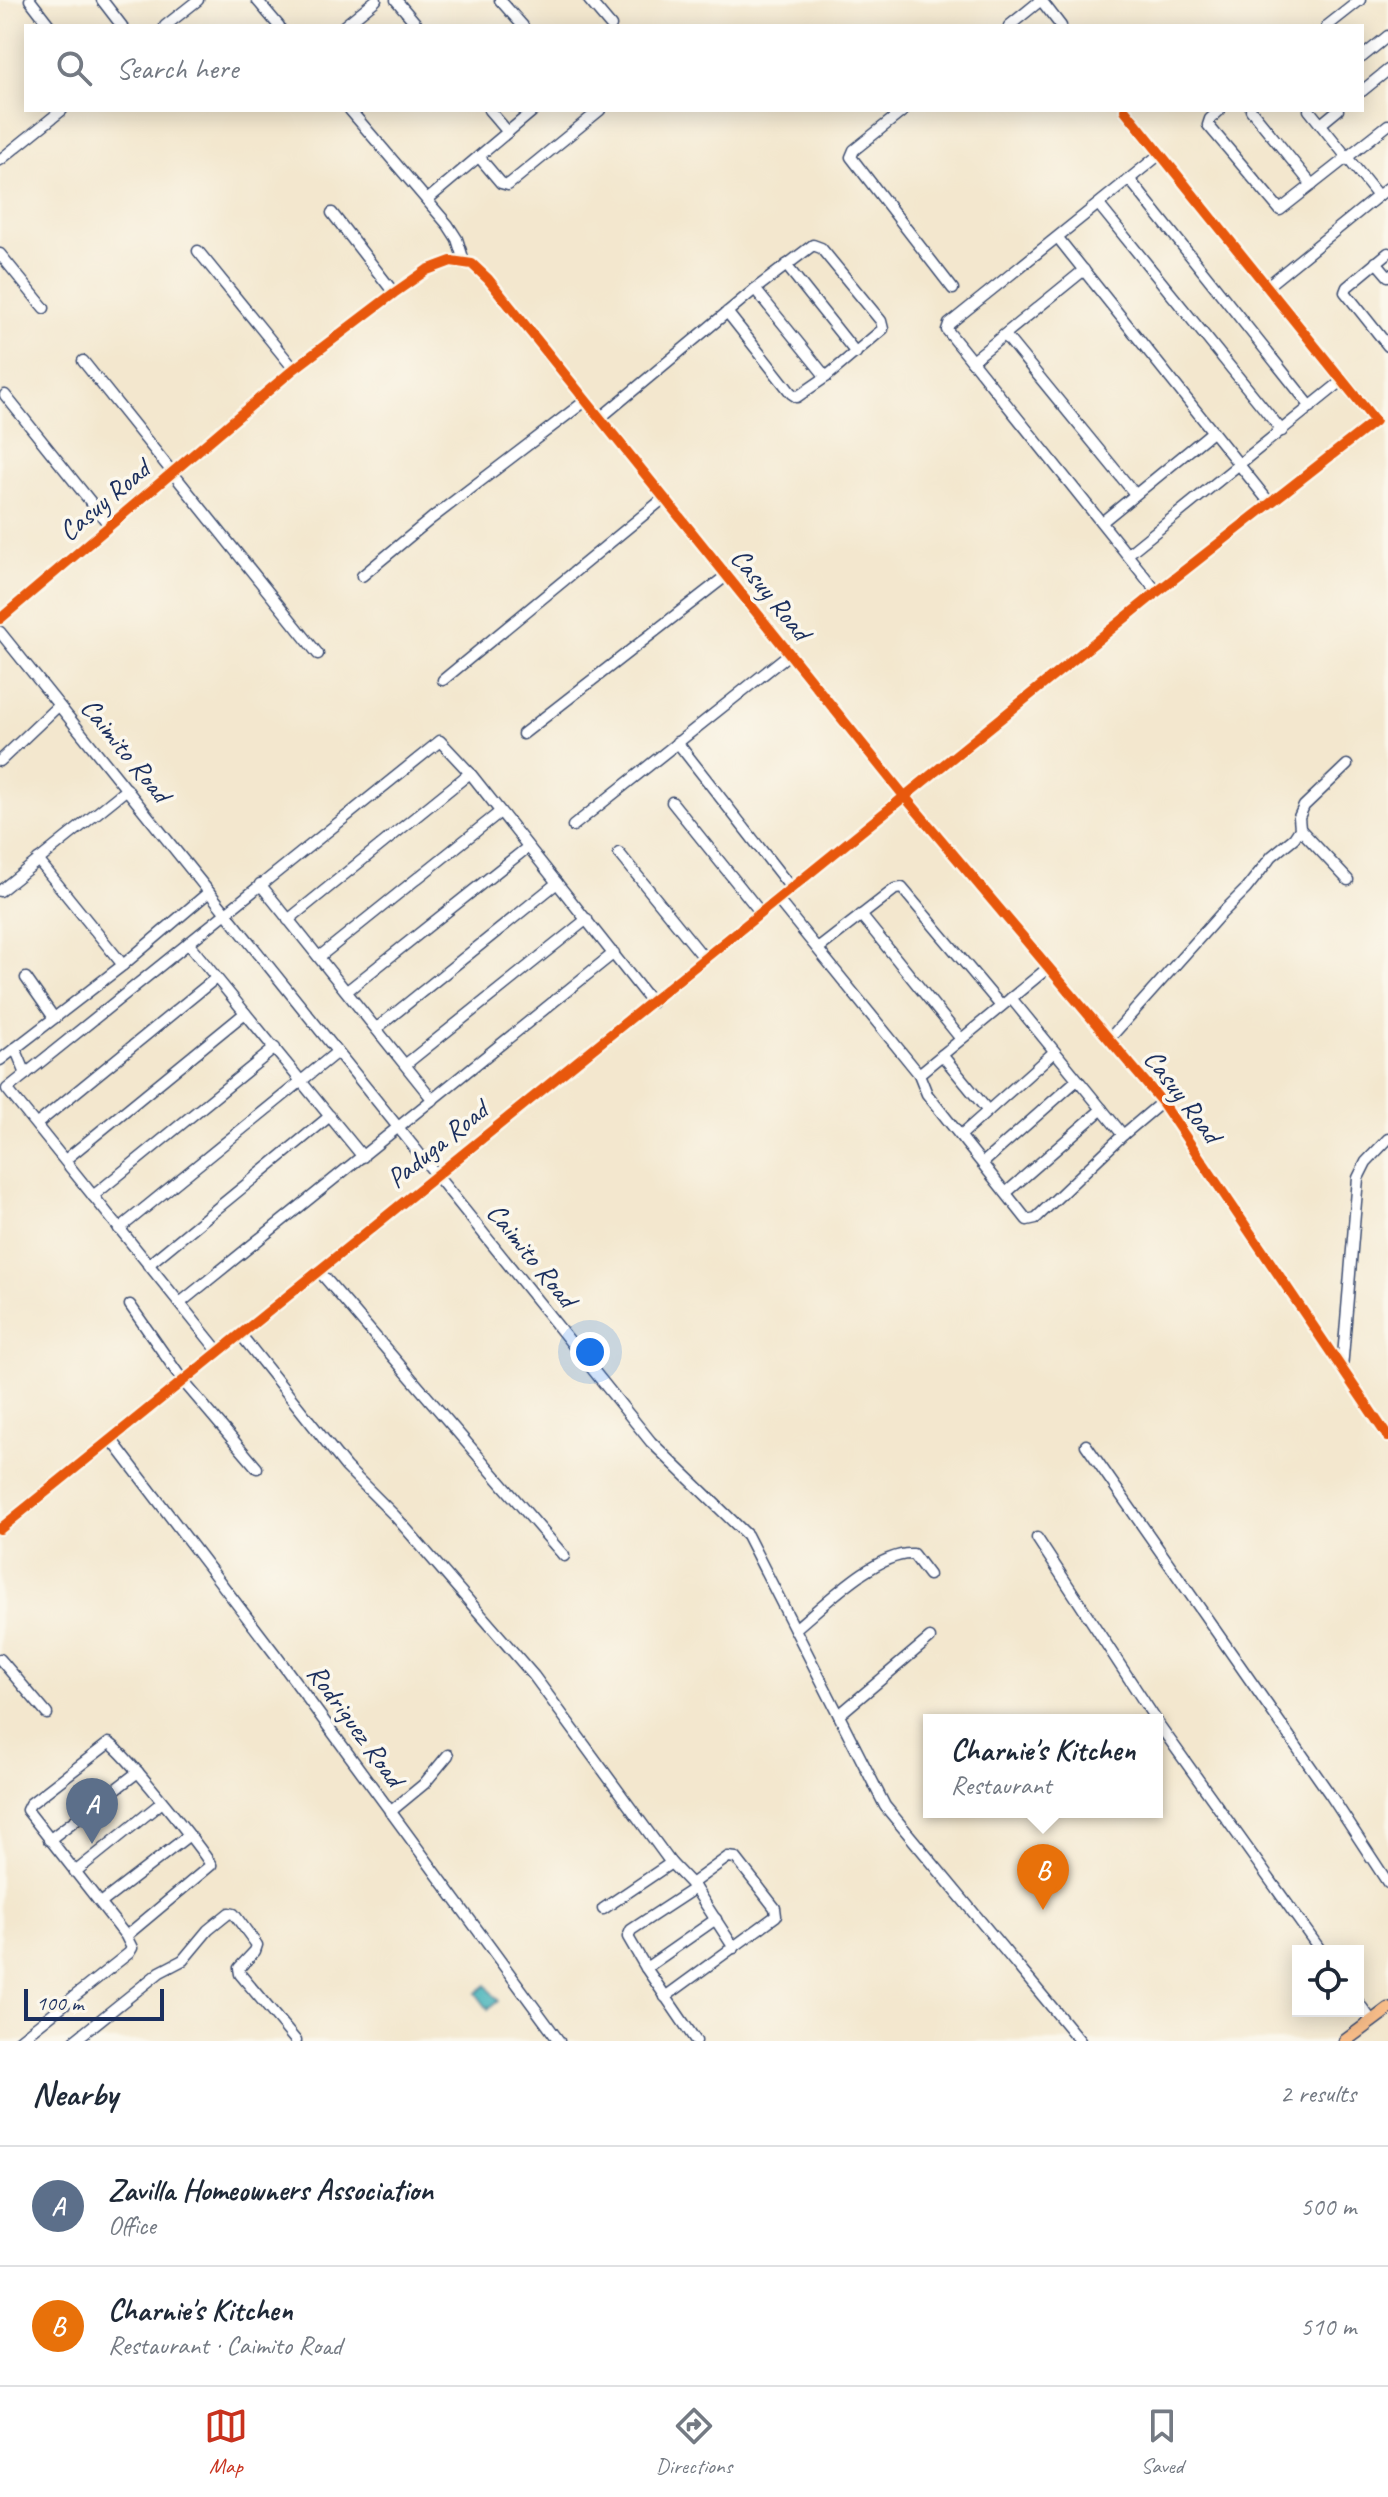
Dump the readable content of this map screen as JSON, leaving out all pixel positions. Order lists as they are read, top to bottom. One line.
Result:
{"streets":{"street":["Casuy Road","Caimito Road","Paduga Road","Rodriguez Road"]},"crossings":[["Casuy Road","Paduga Road"],["Caimito Road","Paduga Road"],["Paduga Road","Rodriguez Road"]],"scale_bar":"100 m","page":{"search":"Search here","popup":["Charnie's Kitchen","Restaurant"],"pins":["A","B"],"scale":"100 m","heading":["Nearby","2 results"],"list":[{"mark":"A","name":"Zavilla Homeowners Association","note":"Office","value":"500 m"},{"mark":"B","name":"Charnie's Kitchen","note":"Restaurant · Caimito Road","value":"510 m"}],"nav":["Map","Directions","Saved"]}}
